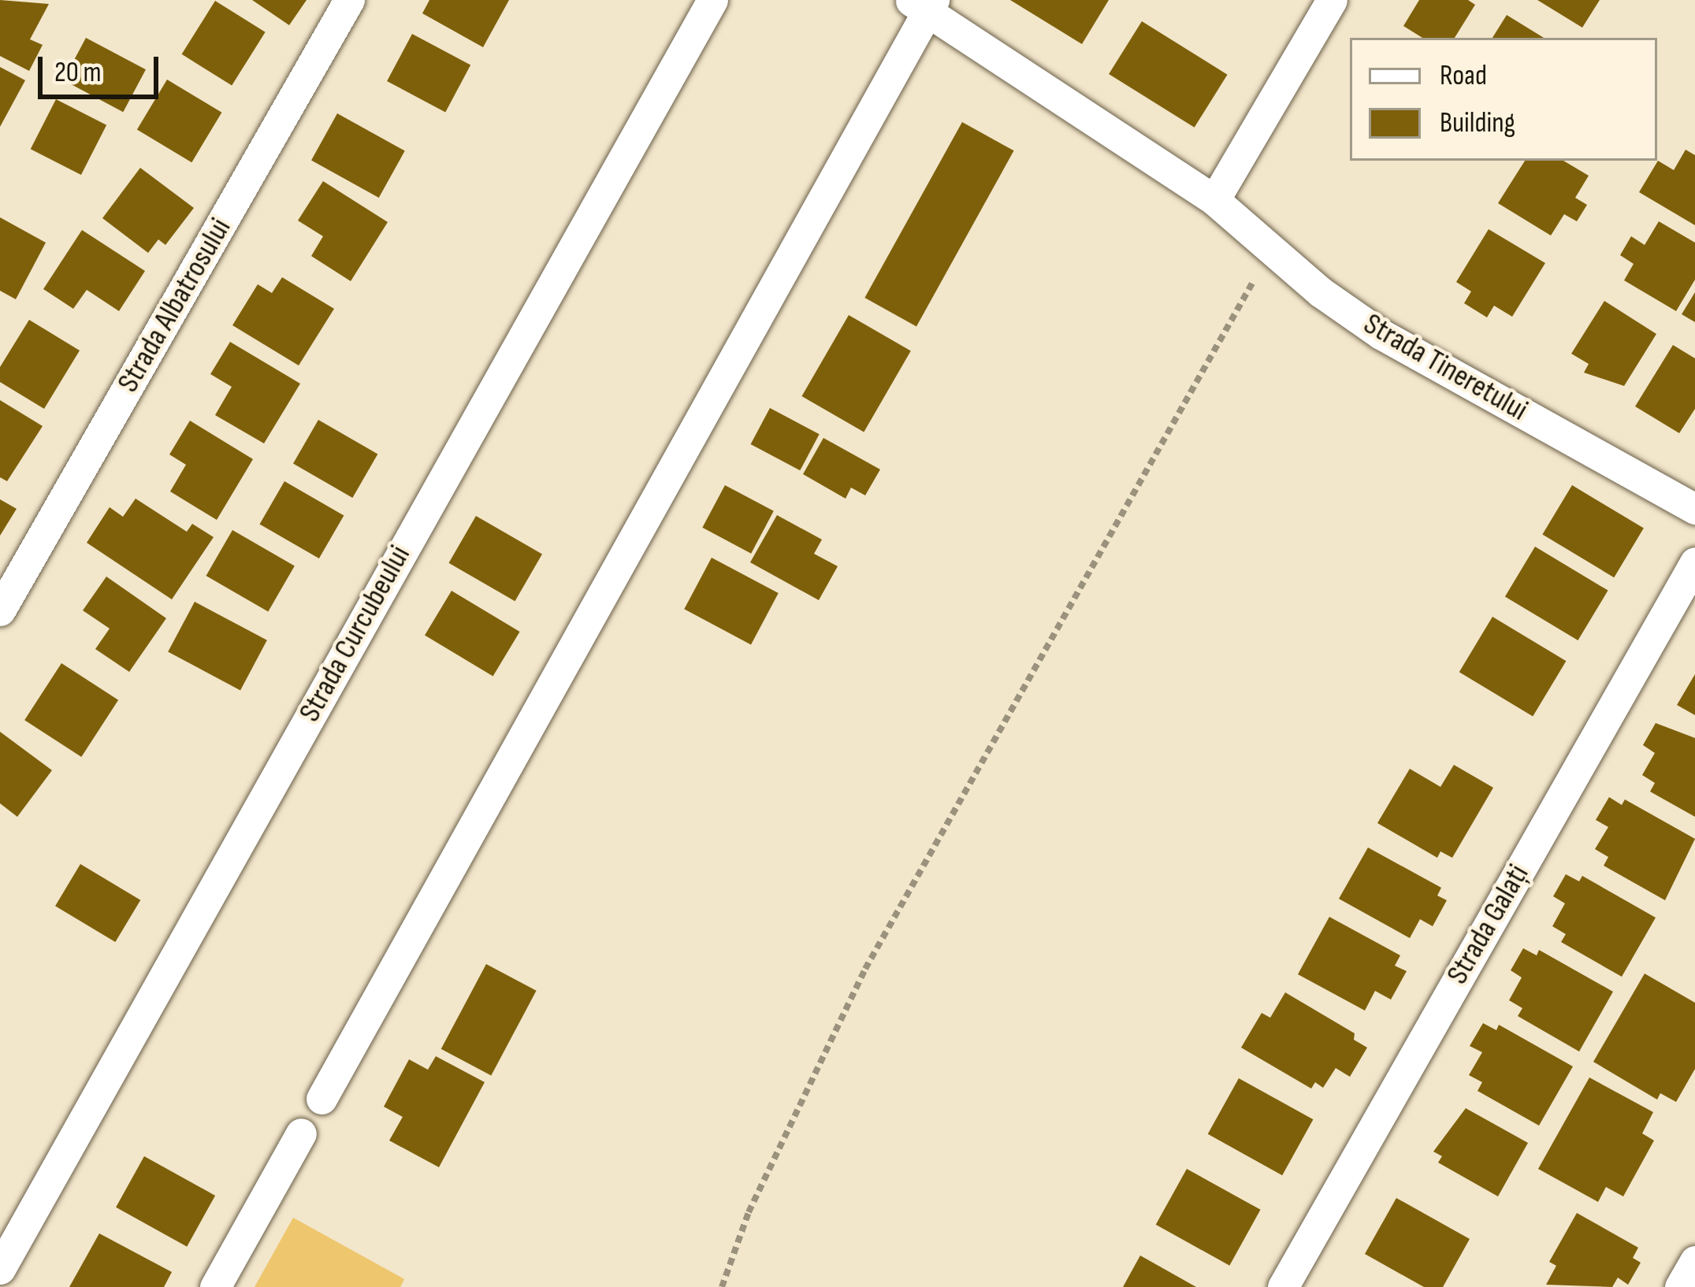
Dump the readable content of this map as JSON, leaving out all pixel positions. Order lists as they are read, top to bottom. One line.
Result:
{"streets":{"street":["Strada Albatrosului","Strada Tineretului","Strada Curcubeului","Strada Galați"]},"legend":["Road","Building"],"scale_bar":"20 m"}
